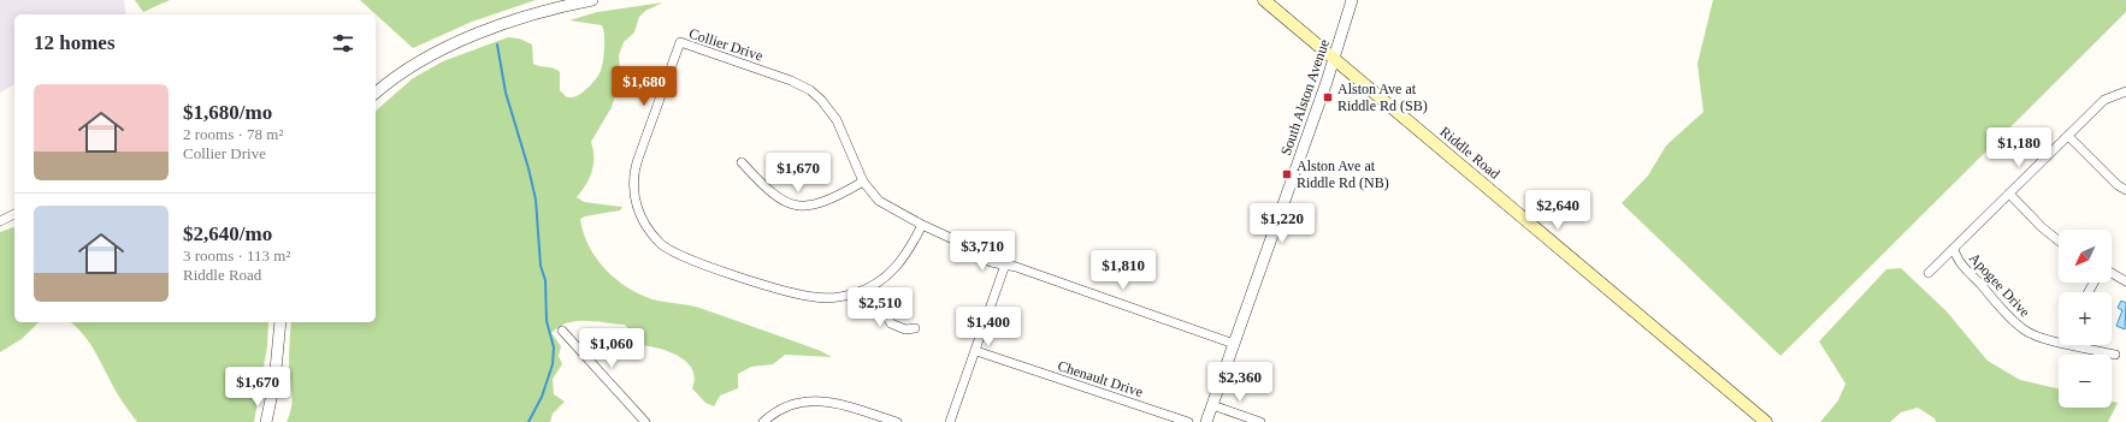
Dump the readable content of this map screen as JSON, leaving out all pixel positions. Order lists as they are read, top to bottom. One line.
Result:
{"streets":{"main road":["Riddle Road"],"street":["Collier Drive","South Alston Avenue","Apogee Drive","Chenault Drive"]},"crossings":[["Collier Drive","South Alston Avenue"],["South Alston Avenue","Riddle Road"]],"places":{"transit":["Alston Ave at Riddle Rd (SB)","Alston Ave at Riddle Rd (NB)"]},"north":"bottom left","page":{"heading":"12 homes","price":["$1,680","$1,180","$1,670","$2,640","$1,220","$3,710","$1,810","$2,510","$1,400","$1,060","$2,360","$1,670"],"list":[{"name":"$1,680/mo","note":"2 rooms · 78 m² · Collier Drive"},{"name":"$2,640/mo","note":"3 rooms · 113 m² · Riddle Road"}],"map_buttons":["+","−"]}}
